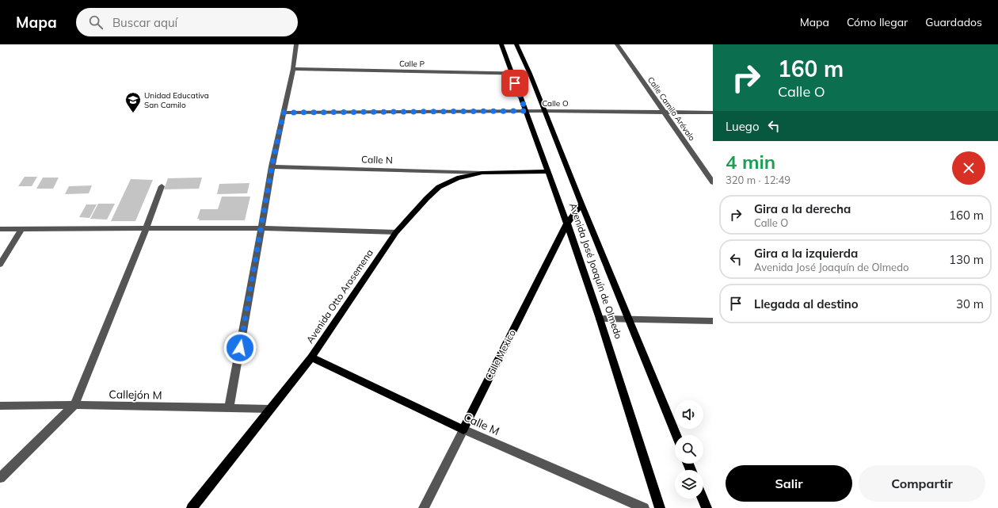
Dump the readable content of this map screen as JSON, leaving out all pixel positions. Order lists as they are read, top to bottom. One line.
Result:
{"streets":{"main road":["Avenida José Joaquín de Olmedo","Avenida Otto Arosemena","Calle Mexico","Calle M"],"street":["Calle P","Calle O","Calle Camilo Arévalo","Calle N","Callejón M"]},"crossings":[["Calle P","Avenida José Joaquín de Olmedo"],["Calle O","Calle Camilo Arévalo"],["Calle O","Avenida José Joaquín de Olmedo"],["Calle N","Avenida Otto Arosemena"],["Avenida José Joaquín de Olmedo","Avenida Otto Arosemena"],["Avenida José Joaquín de Olmedo","Calle Mexico"],["Avenida Otto Arosemena","Callejón M"],["Avenida Otto Arosemena","Calle M"],["Calle Mexico","Calle M"]],"places":{"school or university":["Unidad Educativa San Camilo"]},"page":{"header":"Mapa","search":"Buscar aquí","nav":["Mapa","Cómo llegar","Guardados"],"turn":["160 m","Calle O"],"then":"Luego","heading":["4 min","320 m · 12:49"],"list":[{"name":"Gira a la derecha","note":"Calle O","value":"160 m"},{"name":"Gira a la izquierda","note":"Avenida José Joaquín de Olmedo","value":"130 m"},{"name":"Llegada al destino","value":"30 m"}],"buttons":["Salir","Compartir"]}}
